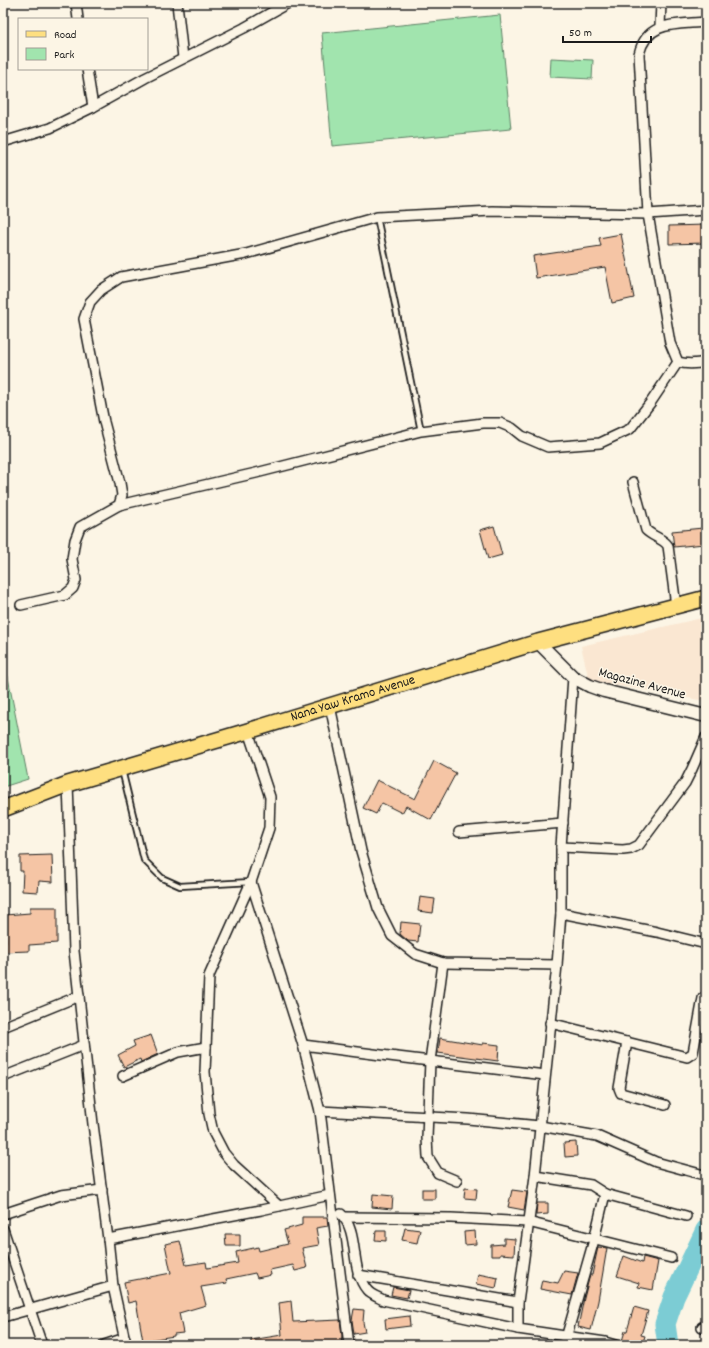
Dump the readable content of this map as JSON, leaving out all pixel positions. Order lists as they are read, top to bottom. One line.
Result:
{"streets":{"main road":["Nana Yaw Kramo Avenue"],"street":["Magazine Avenue"]},"crossings":[["Magazine Avenue","Nana Yaw Kramo Avenue"]],"legend":["Road","Park"],"scale_bar":"50 m"}
